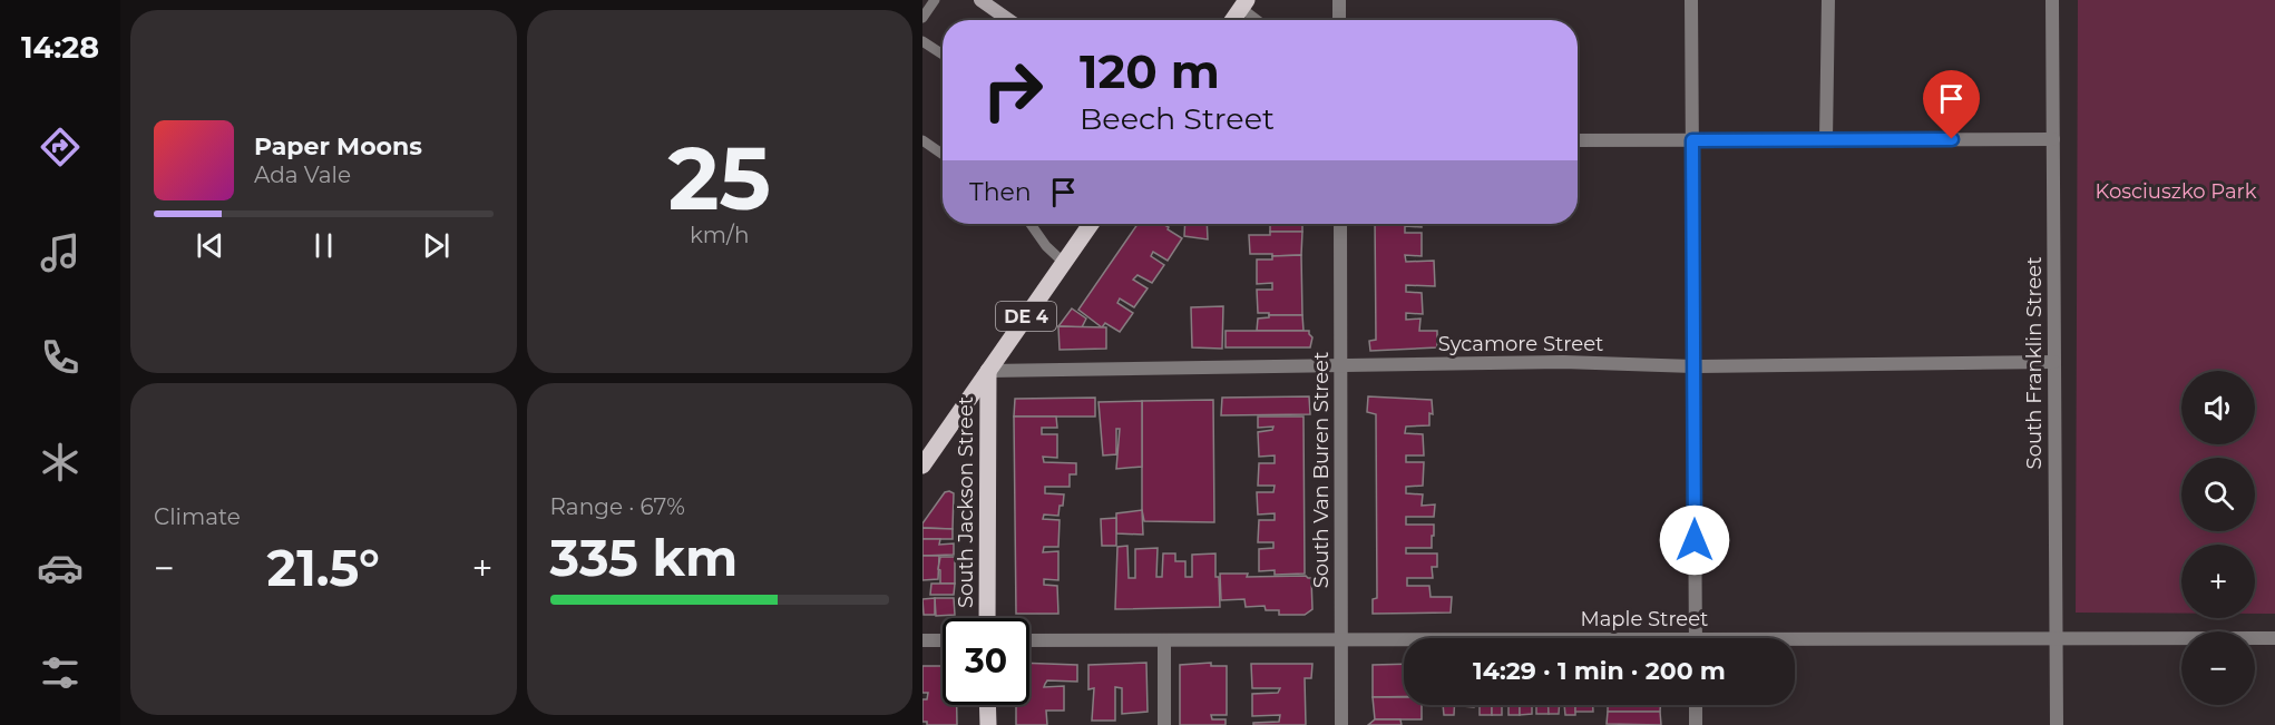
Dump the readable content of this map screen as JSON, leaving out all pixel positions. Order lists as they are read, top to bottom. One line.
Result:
{"streets":{"main road":["DE 4","South Jackson Street"],"street":["Sycamore Street","South Franklin Street","South Van Buren Street","Maple Street"]},"crossings":[["DE 4","Sycamore Street"],["DE 4","South Jackson Street"],["Sycamore Street","South Franklin Street"],["Sycamore Street","South Van Buren Street"],["Sycamore Street","South Jackson Street"],["South Franklin Street","Maple Street"],["South Van Buren Street","Maple Street"]],"parks":["Kosciuszko Park"],"page":{"tabs":"14:28","tile":[["25","km/h"],"Climate",["Range · 67%","335 km"]],"turn":["120 m","Beech Street"],"song":["Paper Moons","Ada Vale"],"then":"Then","map_buttons":["+","−"],"heat":["−","21.5°","+"],"limit":"30","trip":"14:29 · 1 min · 200 m"}}
